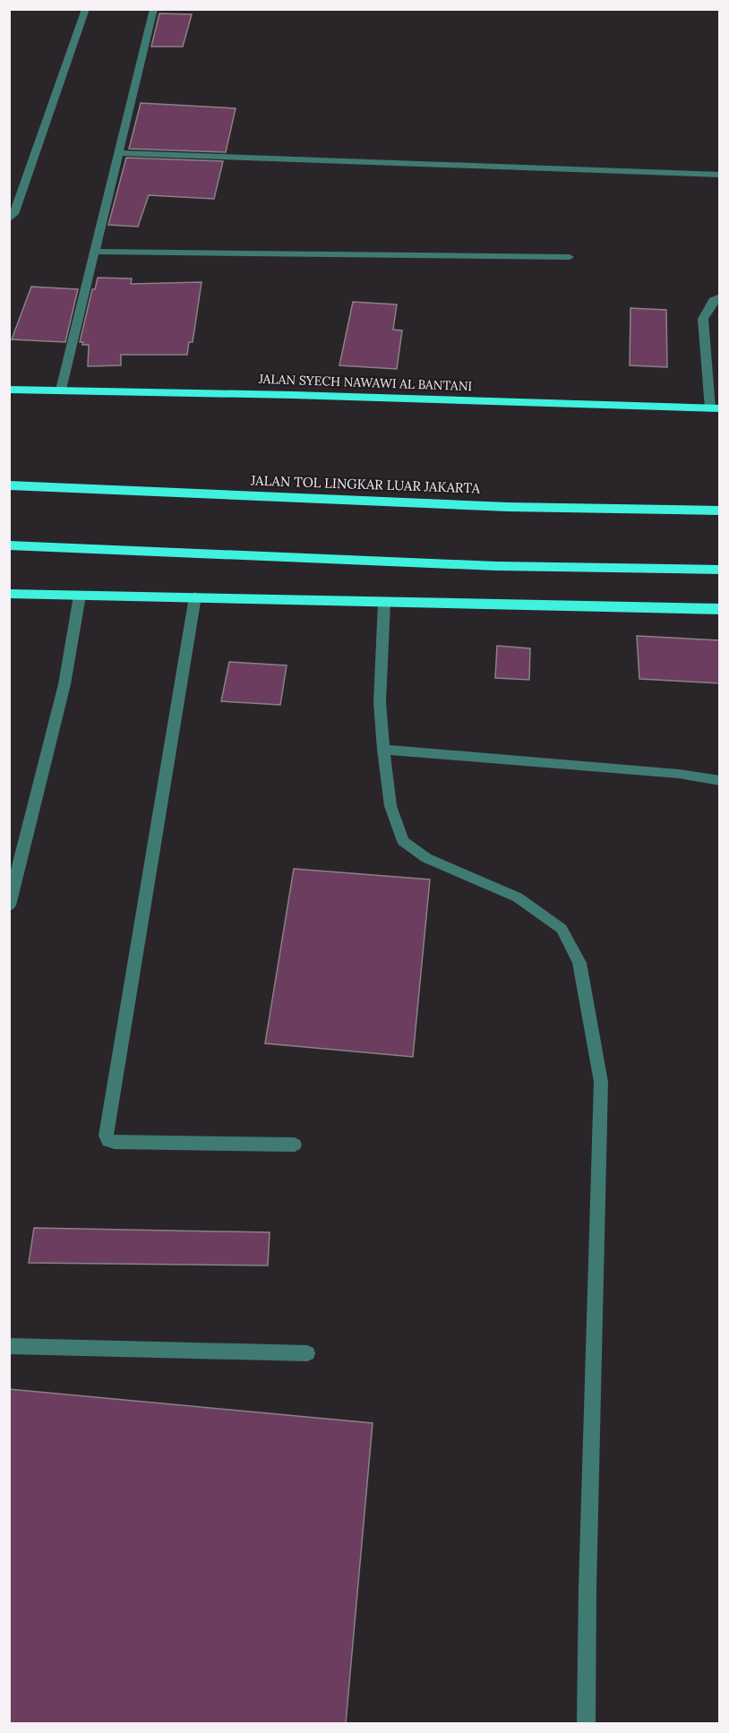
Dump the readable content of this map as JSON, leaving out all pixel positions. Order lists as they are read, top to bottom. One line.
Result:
{"streets":{"highway":["JALAN SYECH NAWAWI AL BANTANI","JALAN TOL LINGKAR LUAR JAKARTA"]}}
